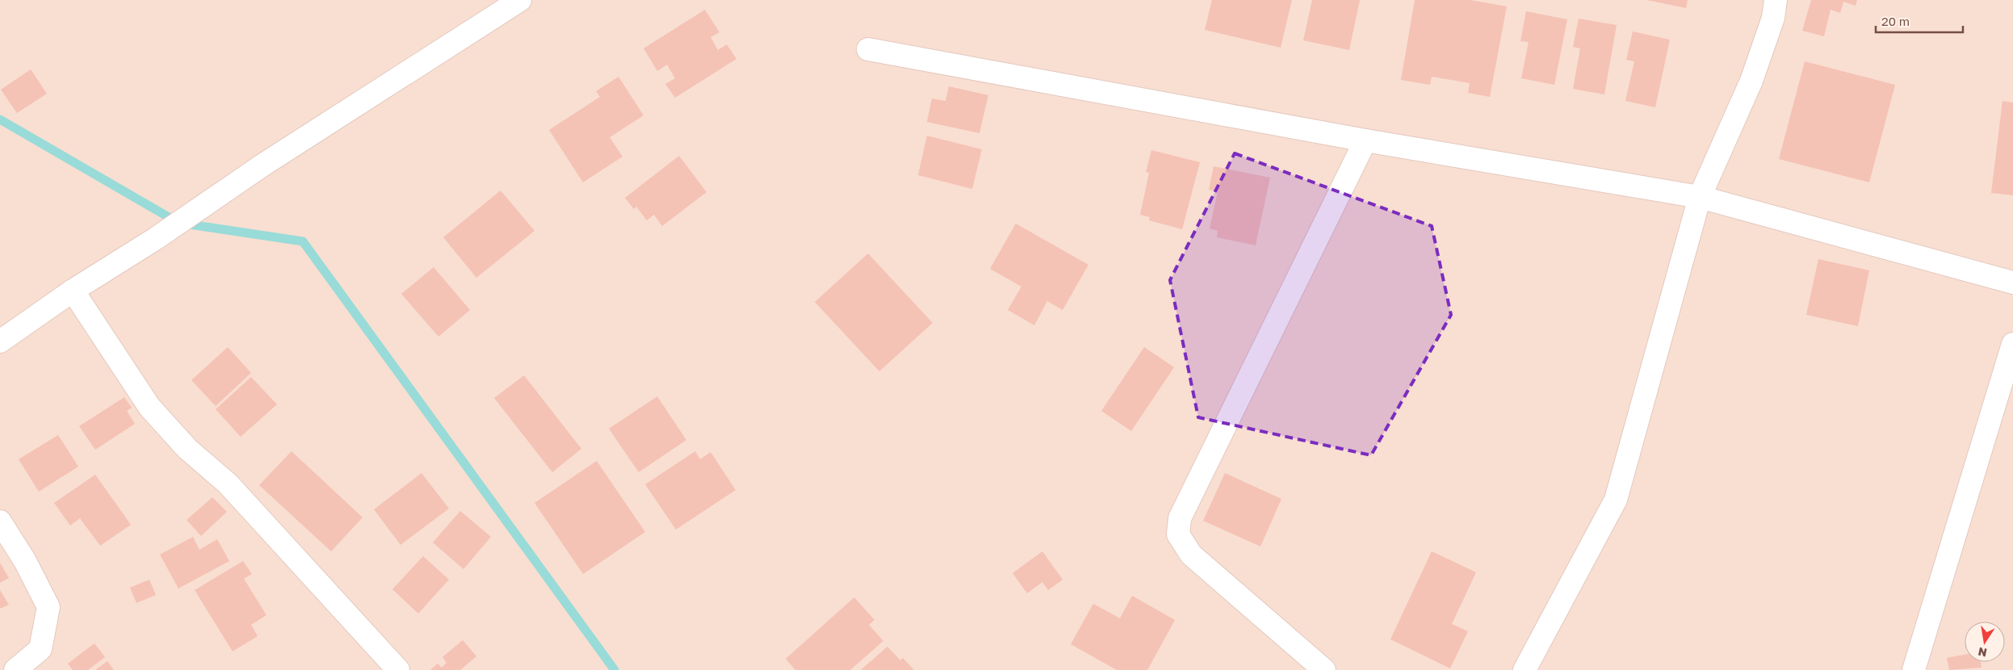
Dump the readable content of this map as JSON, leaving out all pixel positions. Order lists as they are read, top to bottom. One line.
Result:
{"scale_bar":"20 m","north":"bottom"}
